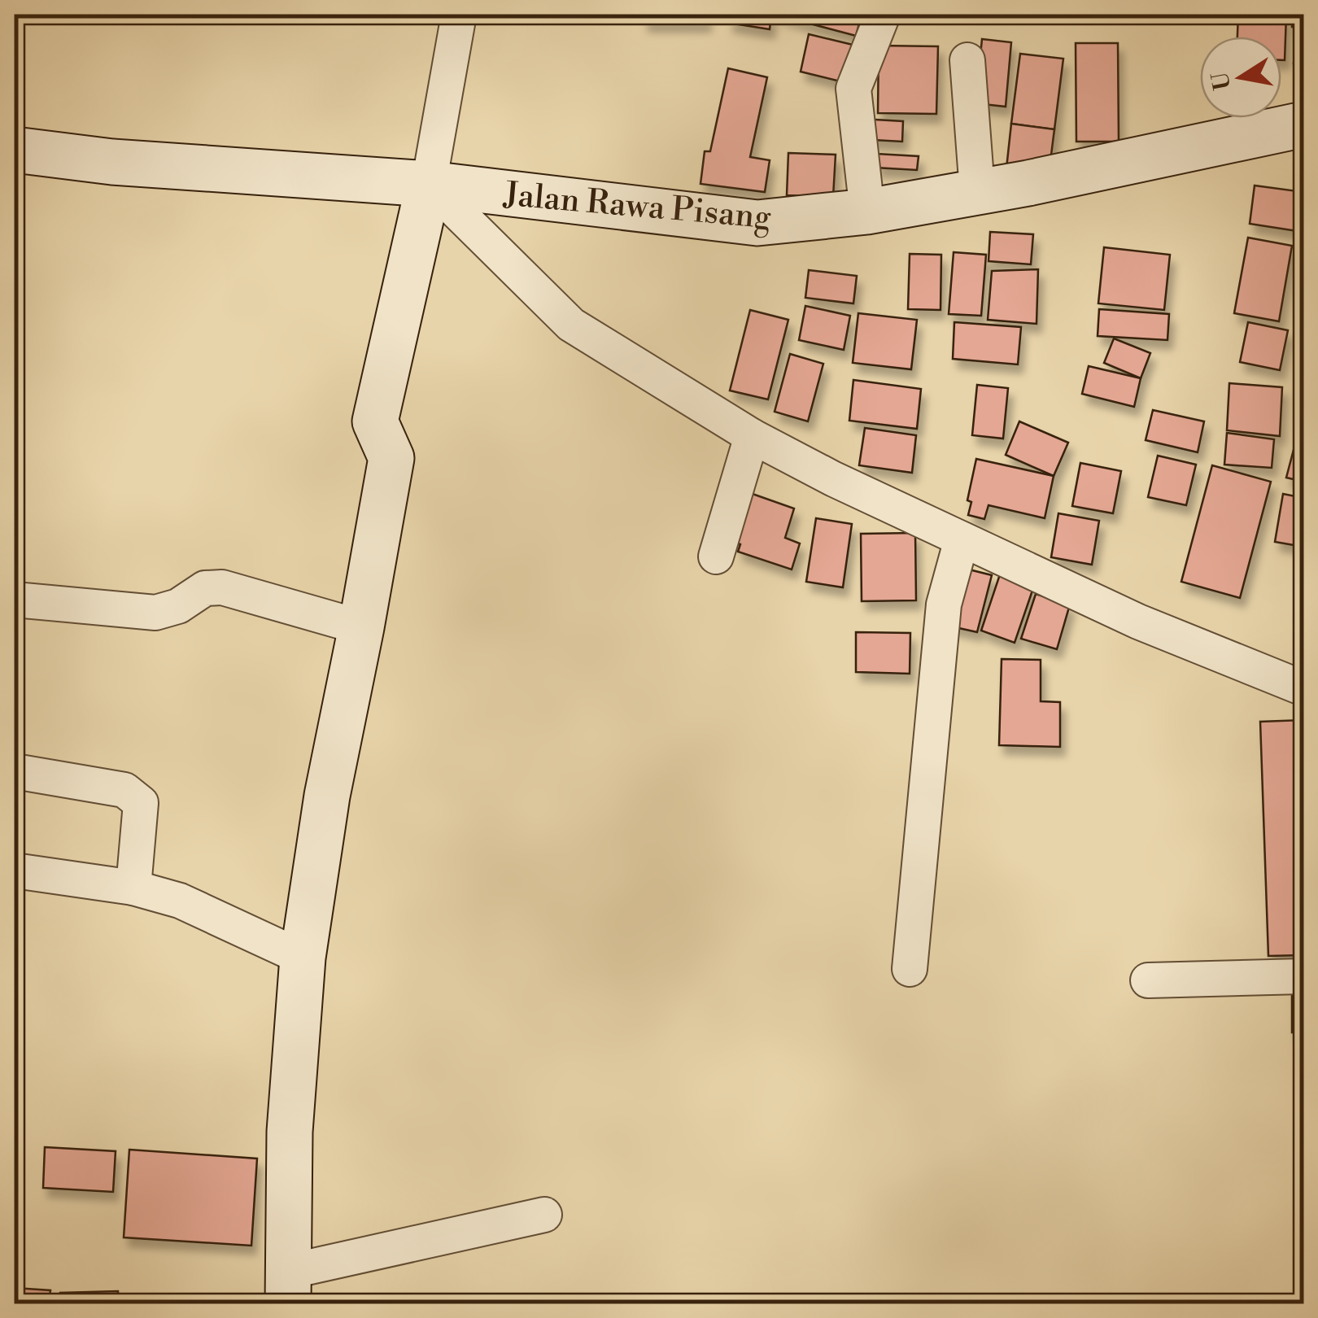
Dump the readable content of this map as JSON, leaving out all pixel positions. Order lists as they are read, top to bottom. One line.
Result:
{"streets":{"street":["Jalan Rawa Pisang"]},"north":"left"}
